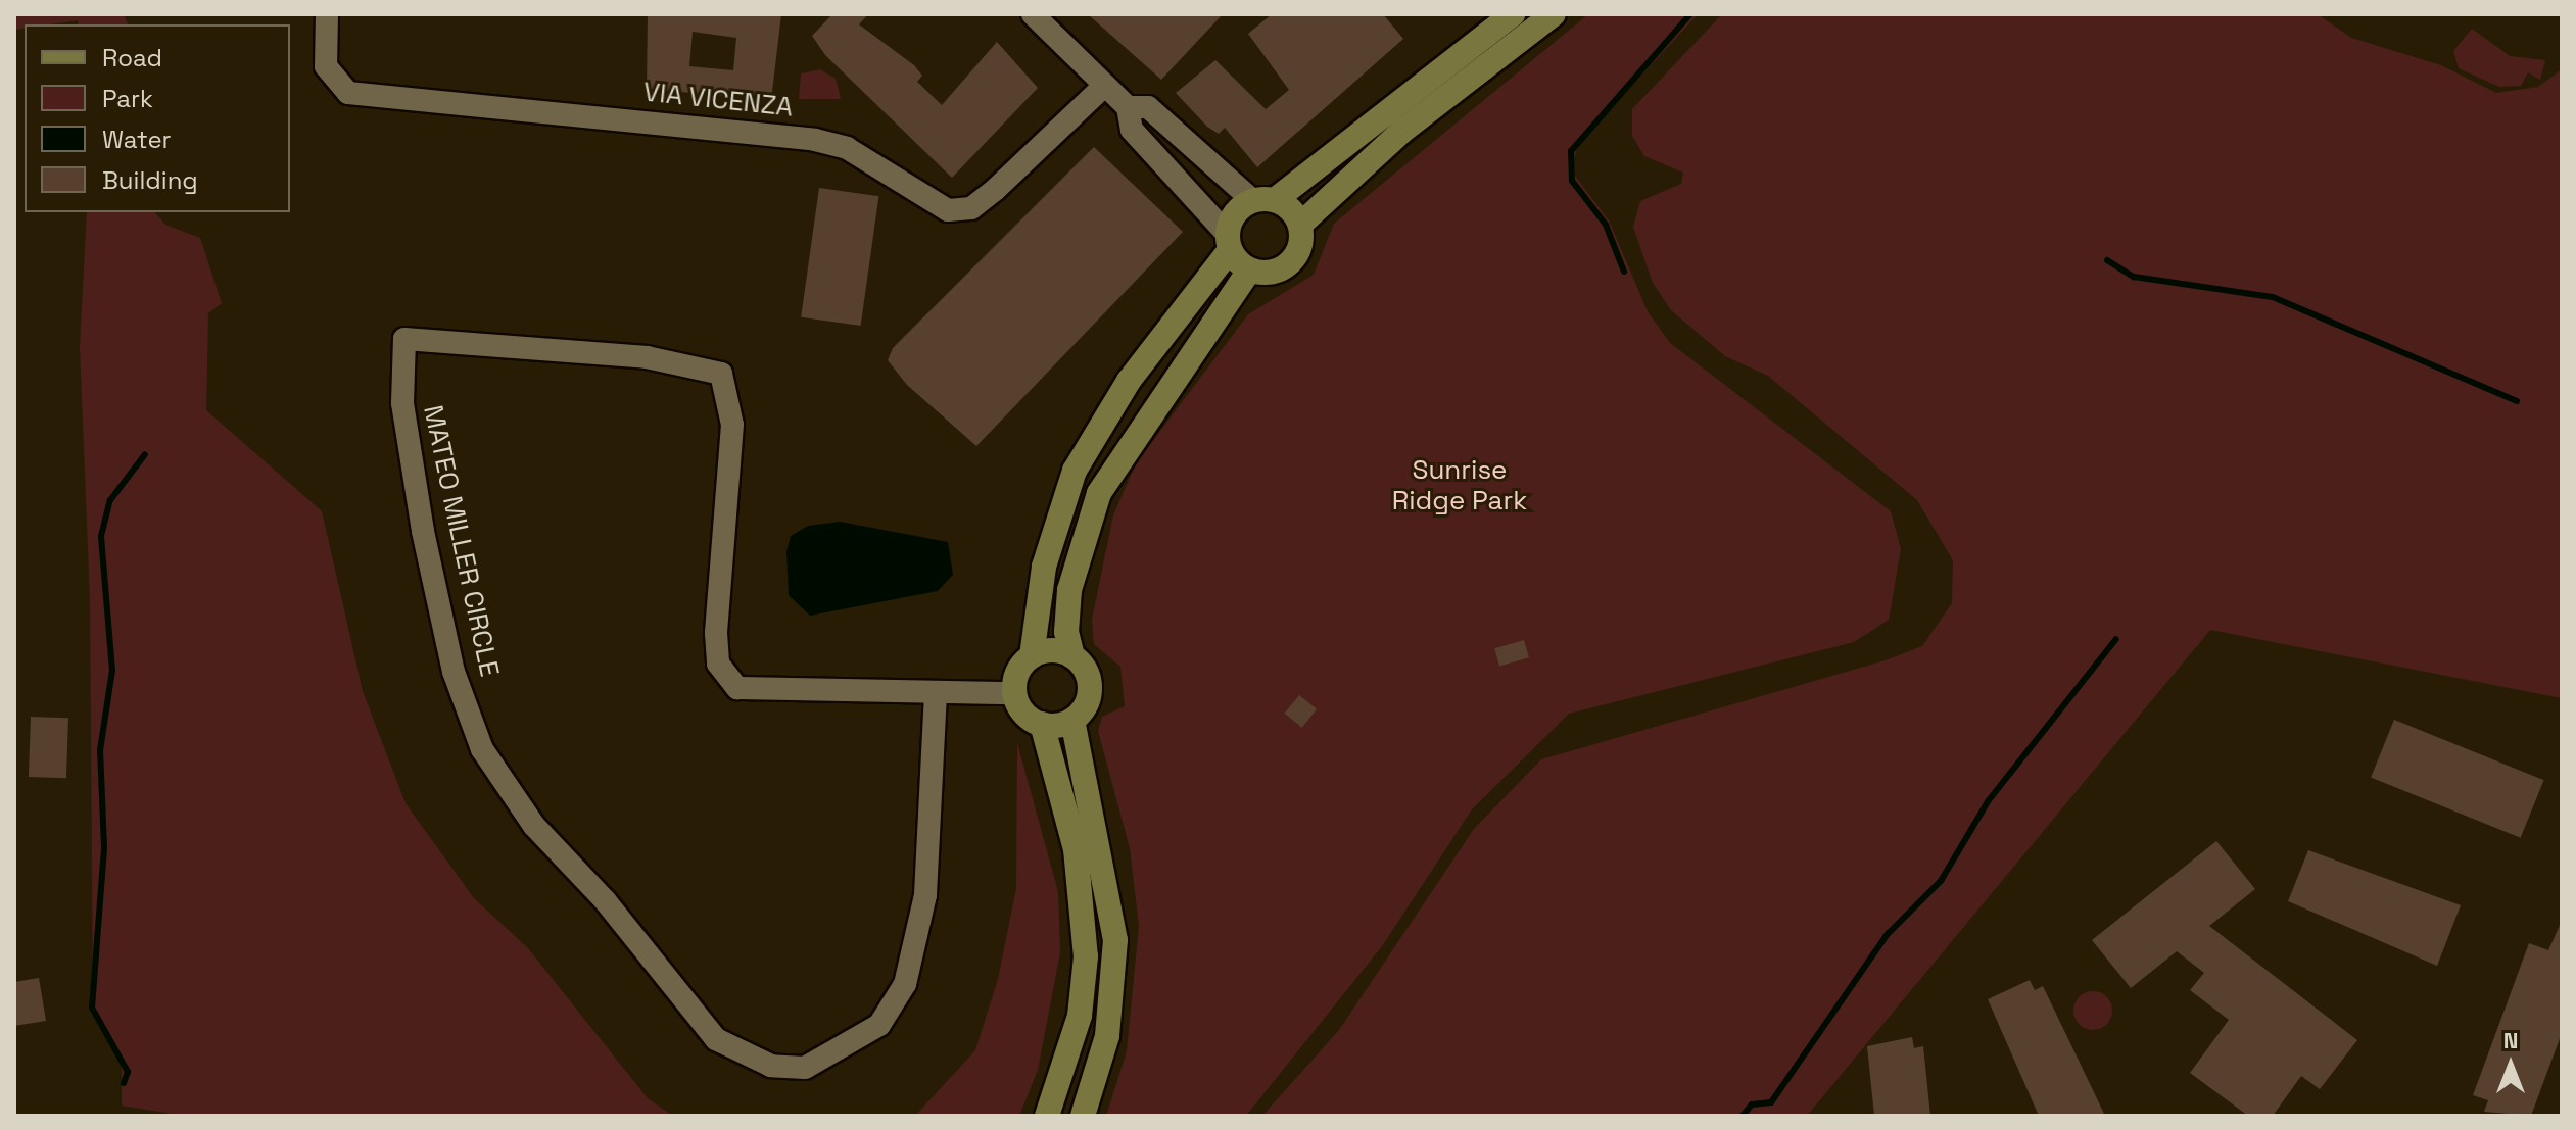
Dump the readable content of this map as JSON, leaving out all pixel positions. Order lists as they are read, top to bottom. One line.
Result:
{"streets":{"street":["VIA VICENZA","MATEO MILLER CIRCLE"]},"parks":["Sunrise Ridge Park"],"legend":["Road","Park","Water","Building"],"north":"top"}
